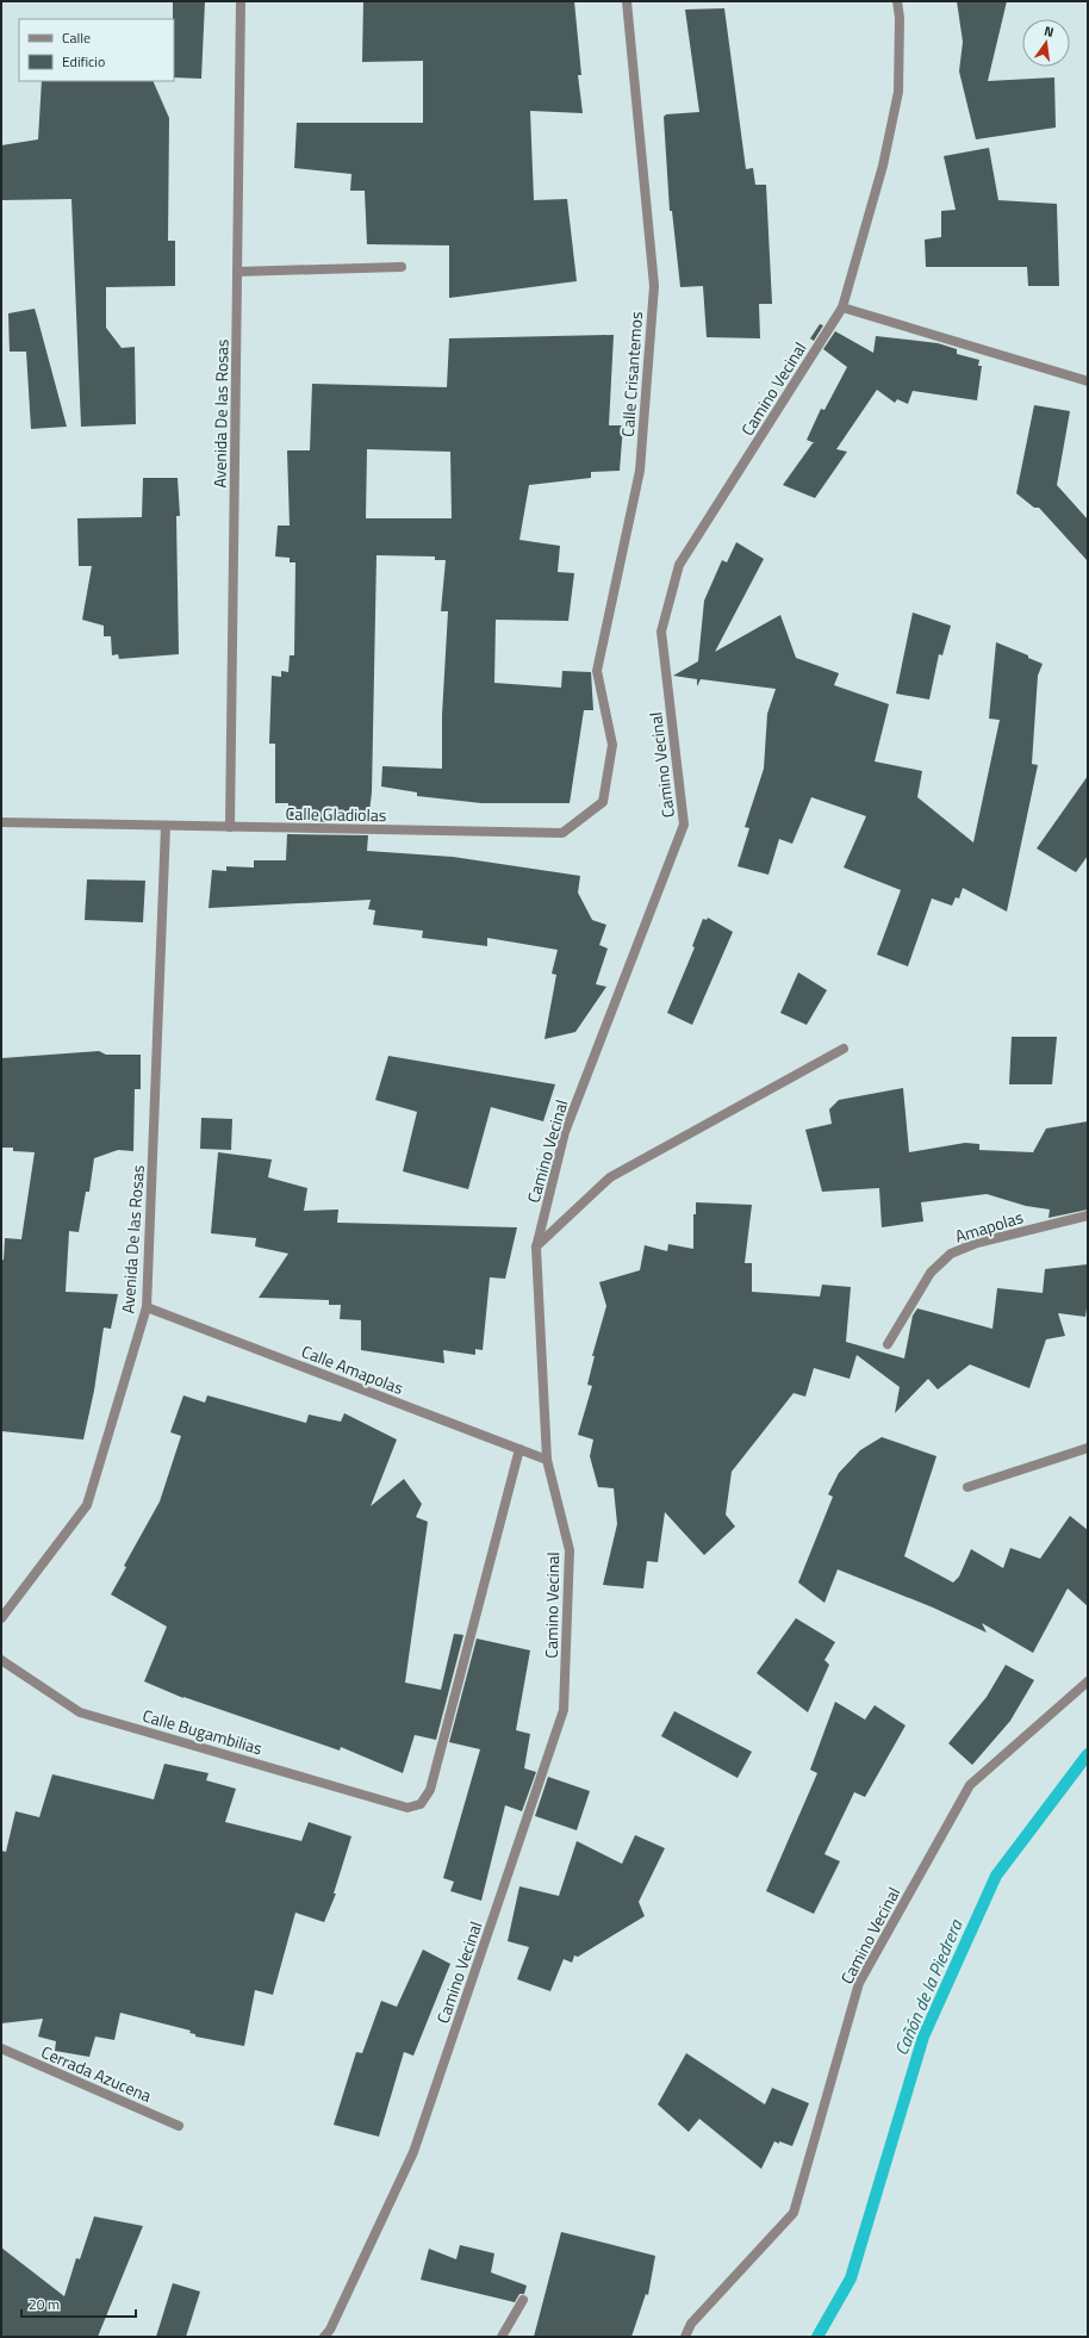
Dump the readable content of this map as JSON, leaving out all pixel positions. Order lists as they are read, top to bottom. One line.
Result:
{"streets":{"street":["Calle Crisantemos","Camino Vecinal","Avenida De las Rosas","Calle Gladiolas","Amapolas","Calle Amapolas","Calle Bugambilias","Cerrada Azucena"]},"crossings":[["Calle Crisantemos","Calle Gladiolas"],["Camino Vecinal","Calle Amapolas"],["Avenida De las Rosas","Calle Gladiolas"],["Avenida De las Rosas","Calle Amapolas"],["Calle Amapolas","Calle Bugambilias"]],"water":["Cañón de la Piedrera"],"legend":["Calle","Edificio"],"scale_bar":"20 m","north":"top"}
